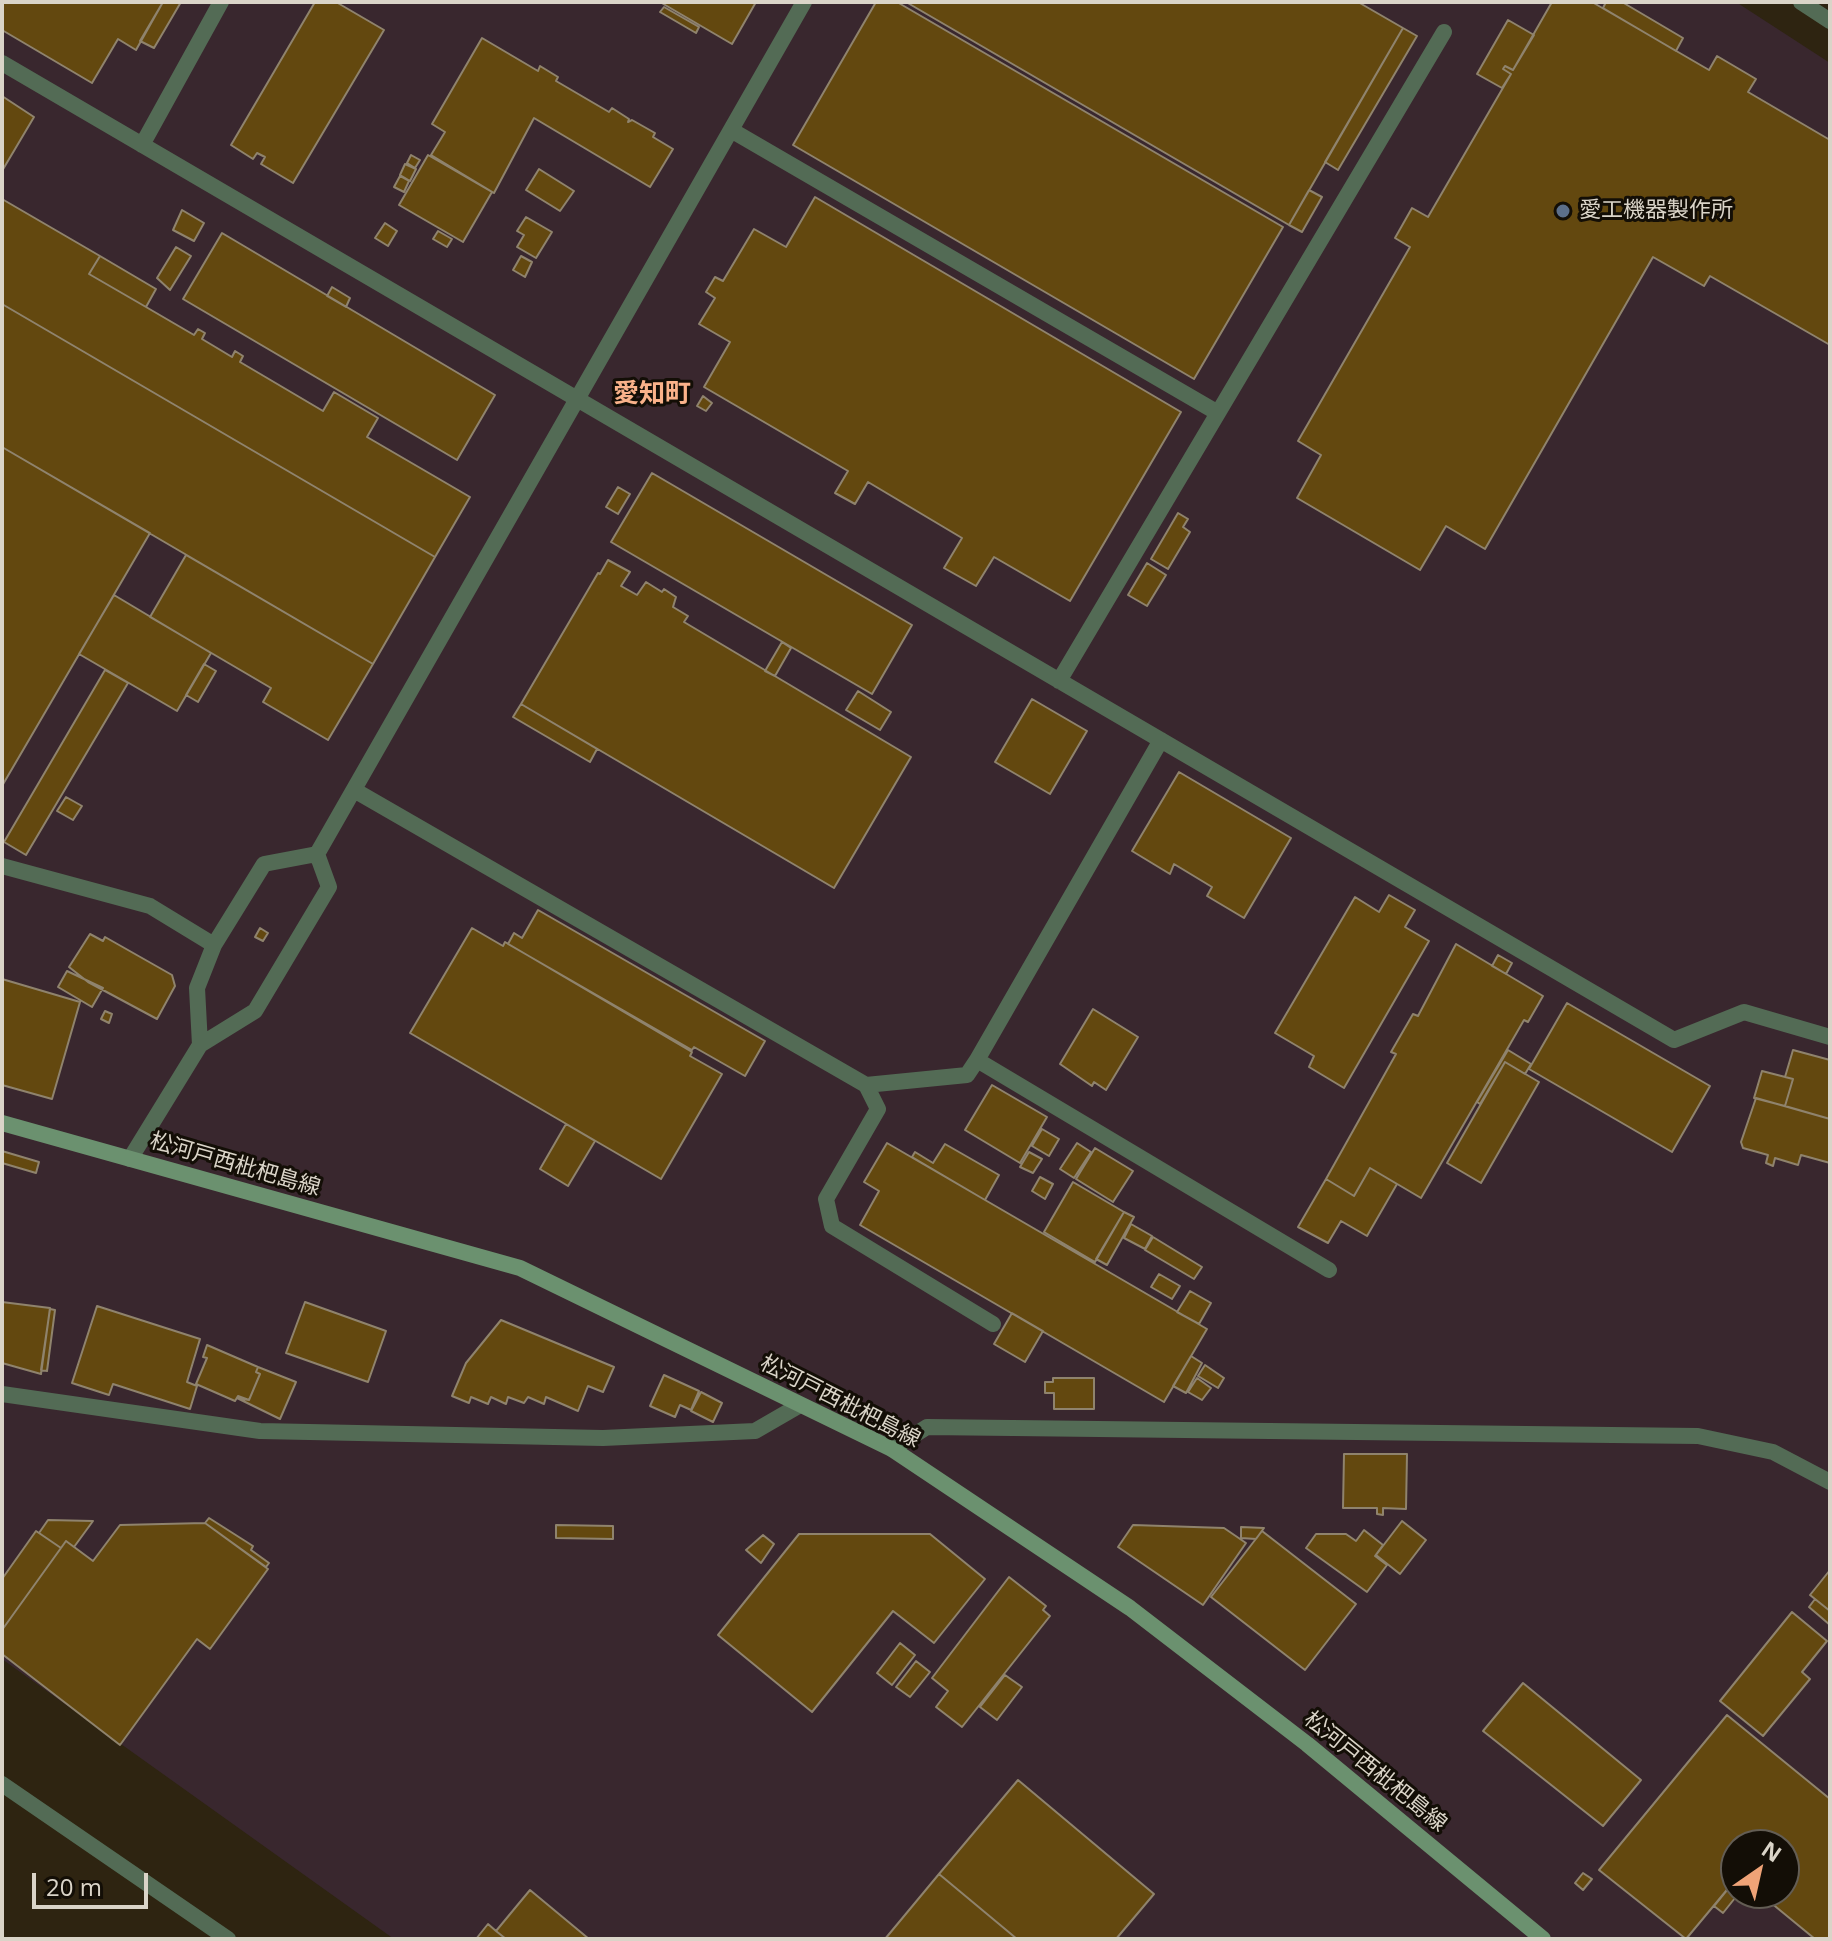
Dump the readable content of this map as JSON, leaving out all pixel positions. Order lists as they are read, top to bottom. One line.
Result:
{"streets":{"main road":["松河戸西枇杷島線"]},"districts":["愛知町"],"places":["愛工機器製作所"],"scale_bar":"20 m","north":"top right"}
